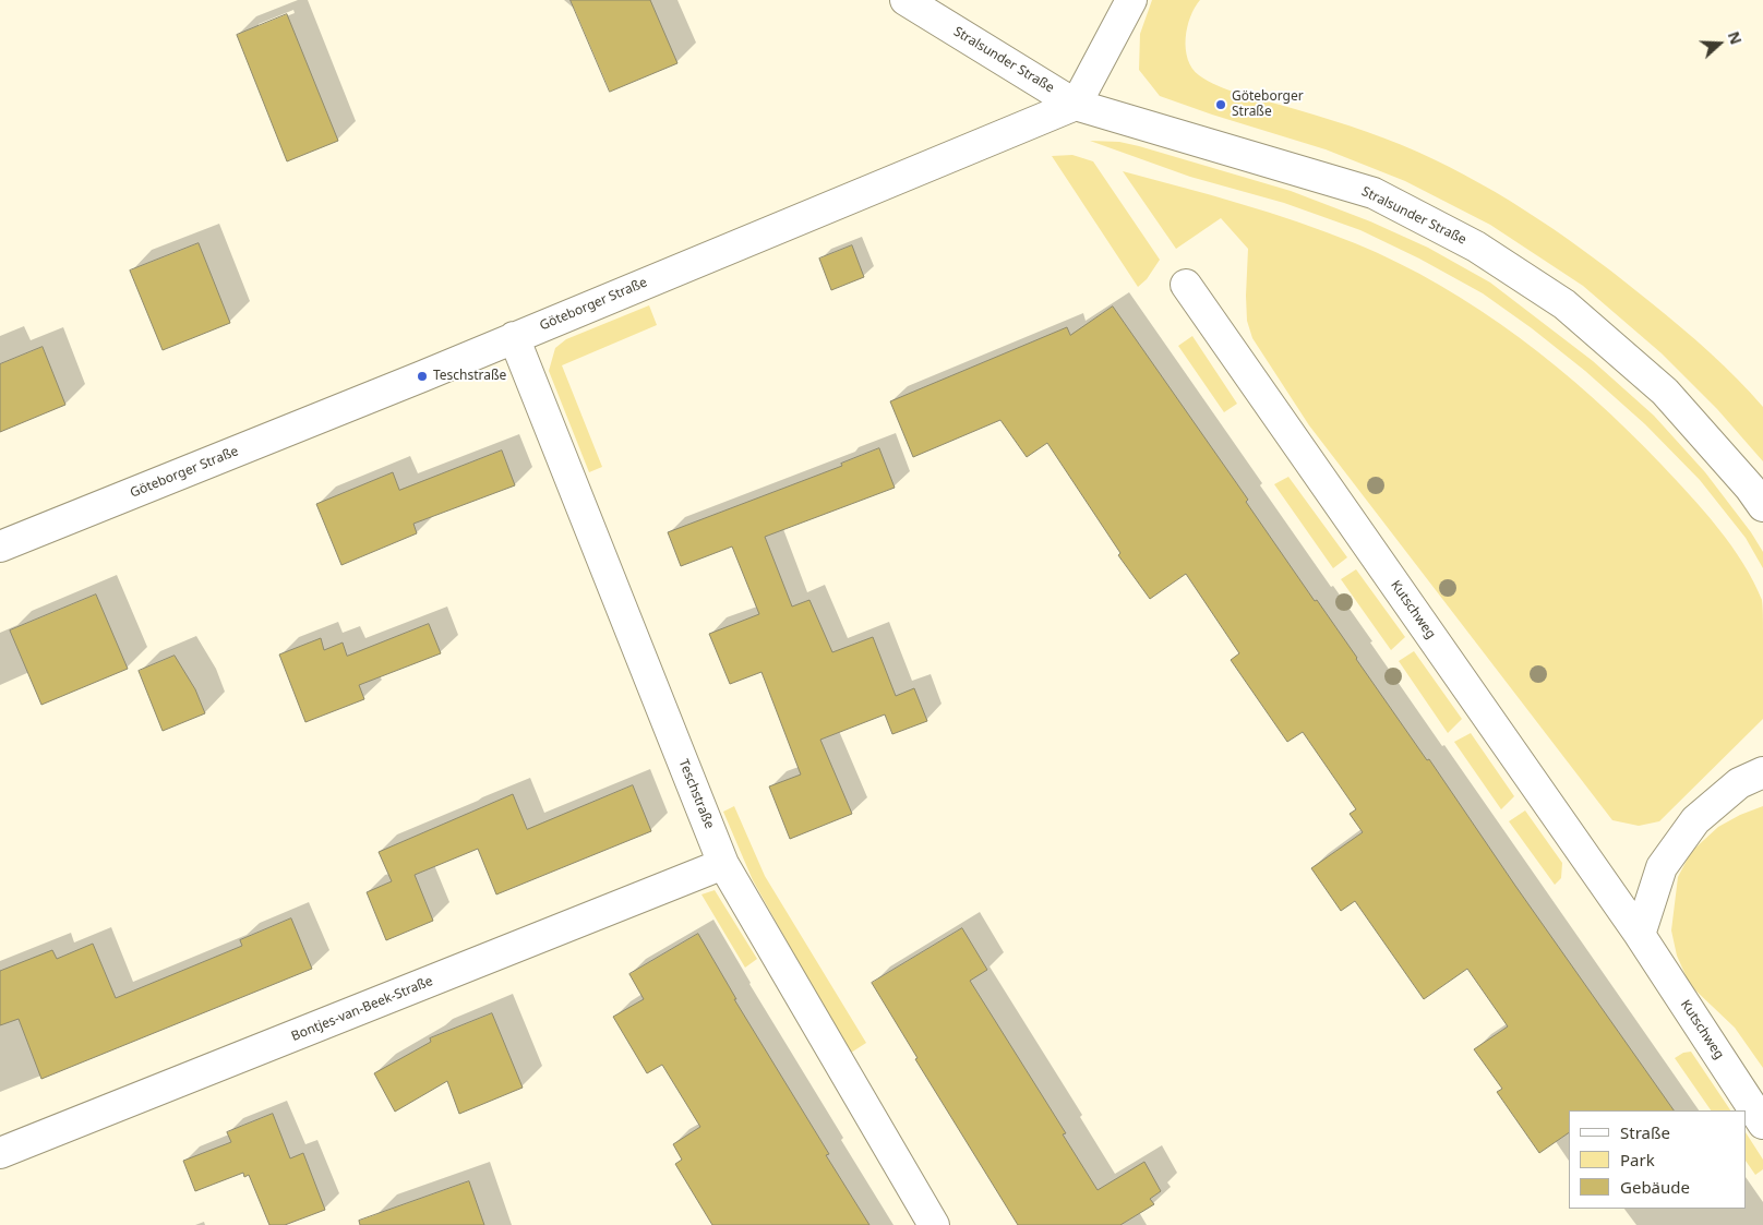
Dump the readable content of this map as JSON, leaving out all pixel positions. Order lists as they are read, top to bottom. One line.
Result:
{"streets":{"street":["Stralsunder Straße","Göteborger Straße","Kutschweg","Teschstraße","Bontjes-van-Beek-Straße"]},"crossings":[["Stralsunder Straße","Göteborger Straße"],["Göteborger Straße","Teschstraße"],["Teschstraße","Bontjes-van-Beek-Straße"]],"places":["Göteborger Straße","Teschstraße"],"legend":["Straße","Park","Gebäude"],"north":"right"}
